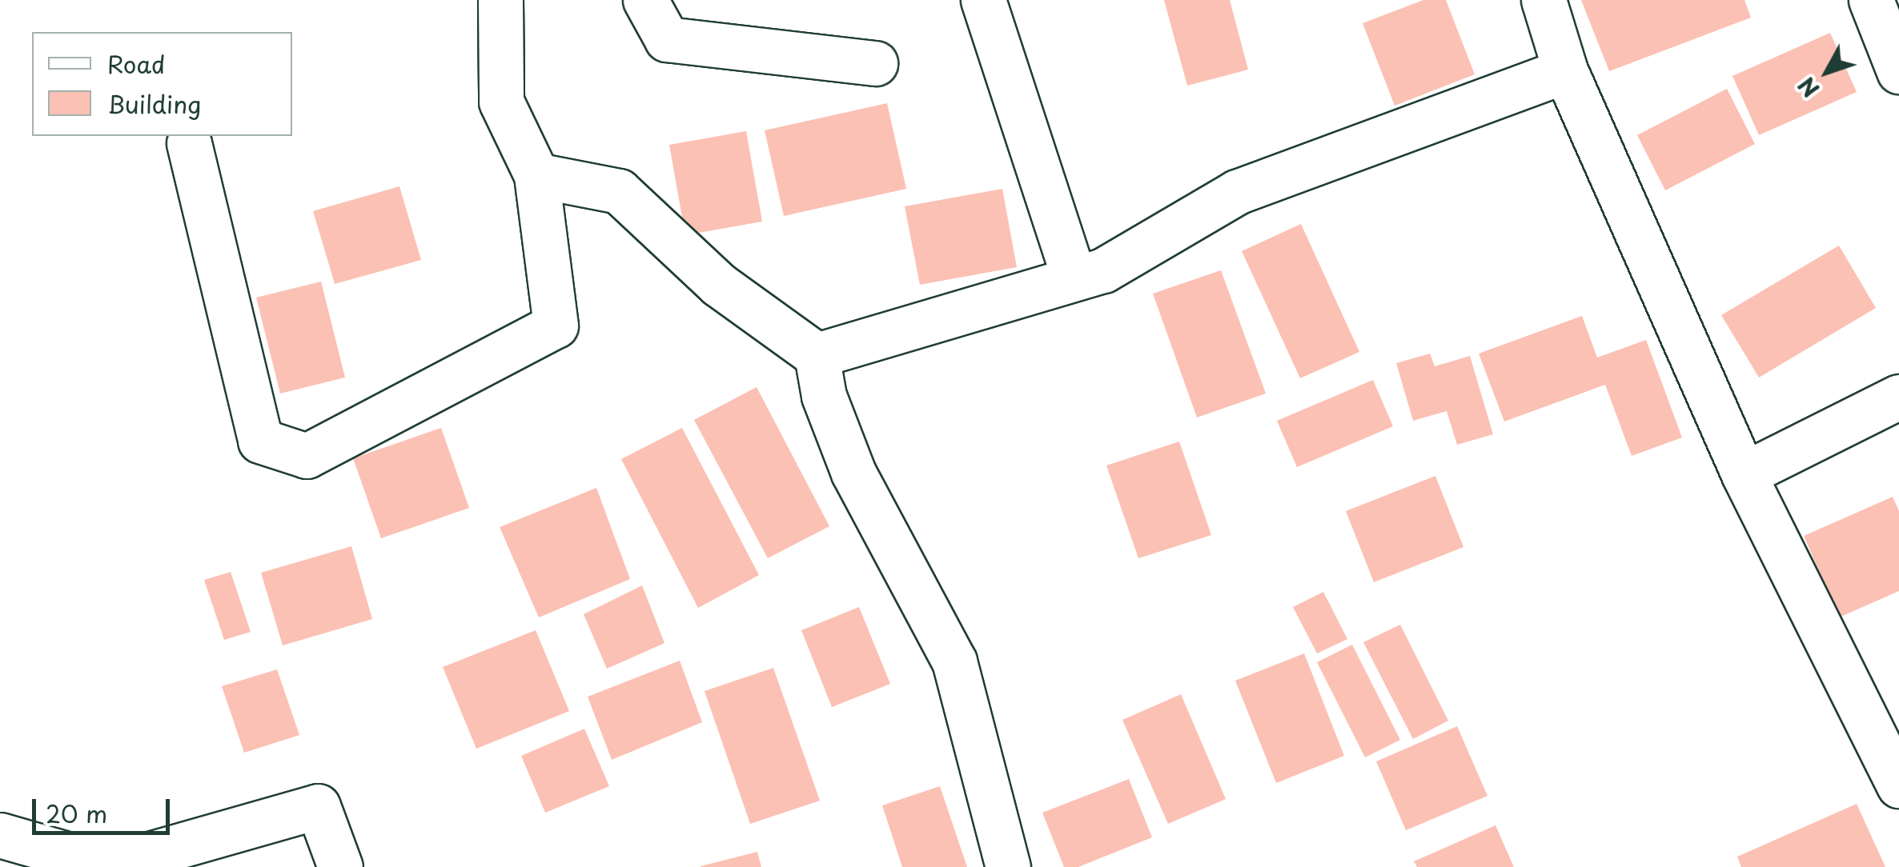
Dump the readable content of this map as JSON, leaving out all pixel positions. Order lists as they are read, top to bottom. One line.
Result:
{"legend":["Road","Building"],"scale_bar":"20 m","north":"bottom left"}
